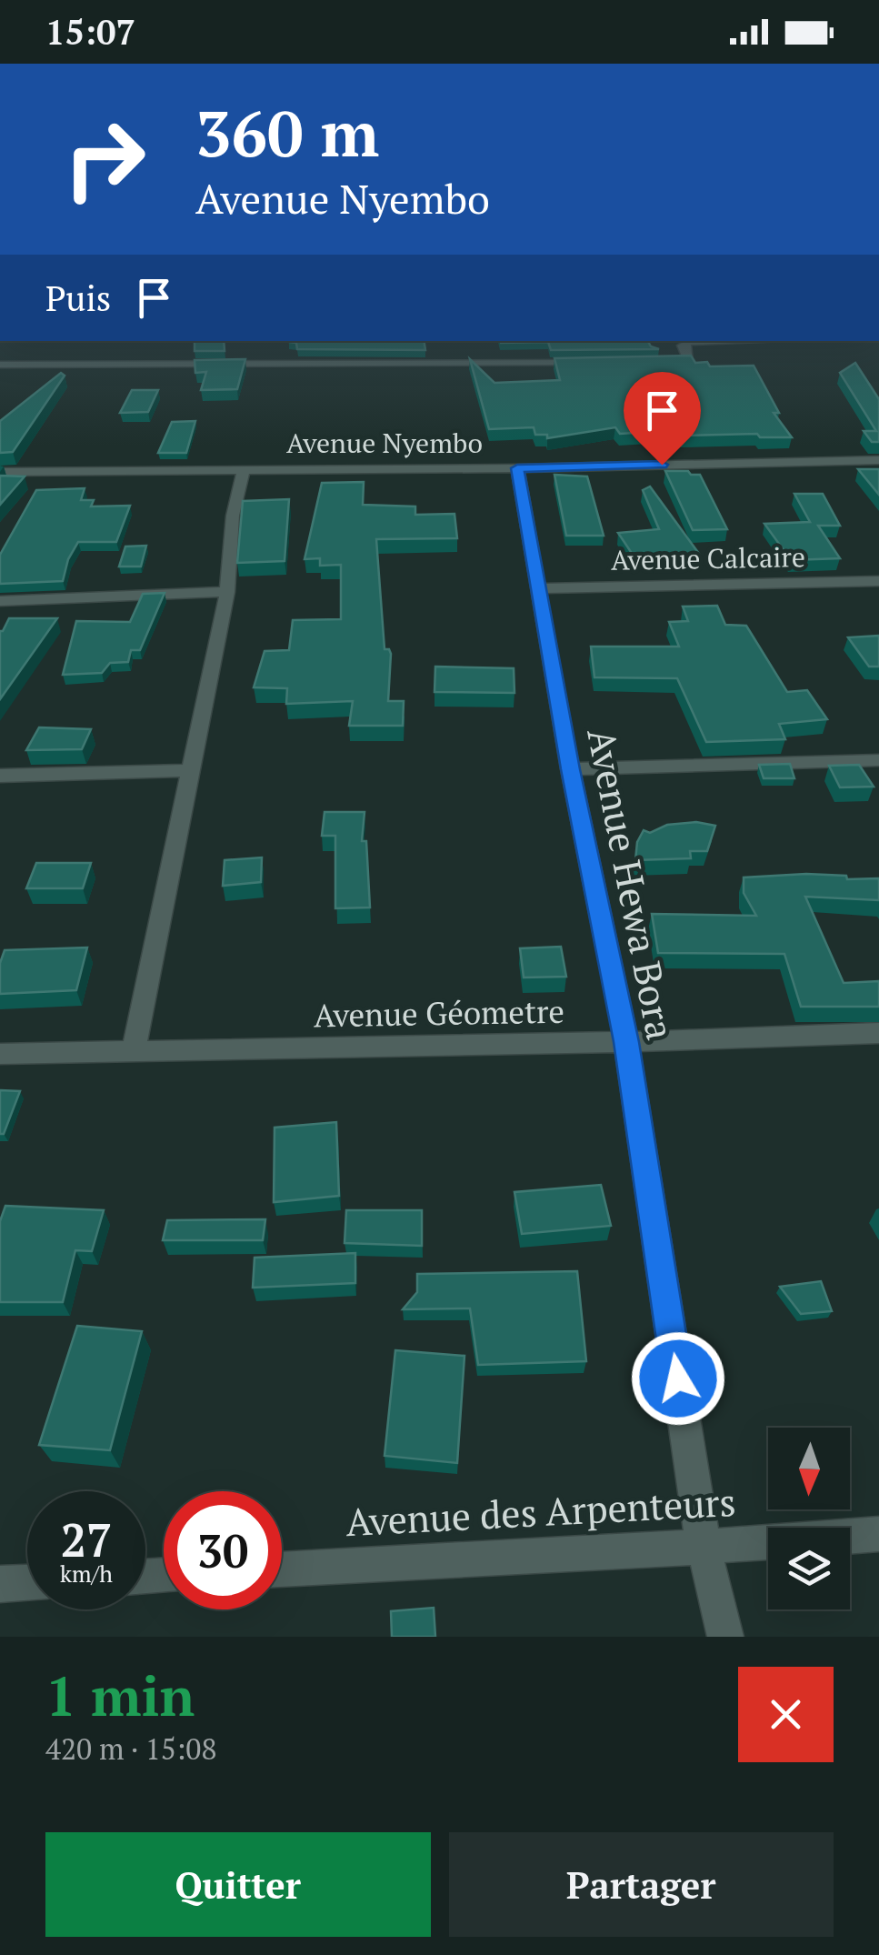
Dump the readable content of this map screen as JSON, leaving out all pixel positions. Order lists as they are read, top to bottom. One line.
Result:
{"streets":{"street":["Avenue Nyembo","Avenue Calcaire","Avenue Hewa Bora","Avenue Géometre","Avenue des Arpenteurs"]},"crossings":[["Avenue Nyembo","Avenue Hewa Bora"],["Avenue Calcaire","Avenue Hewa Bora"],["Avenue Hewa Bora","Avenue Géometre"],["Avenue Hewa Bora","Avenue des Arpenteurs"]],"north":"bottom","page":{"status":"15:07","turn":["360 m","Avenue Nyembo"],"then":"Puis","speed":"27 km/h","limit":"30","heading":["1 min","420 m · 15:08"],"buttons":["Quitter","Partager"]}}
